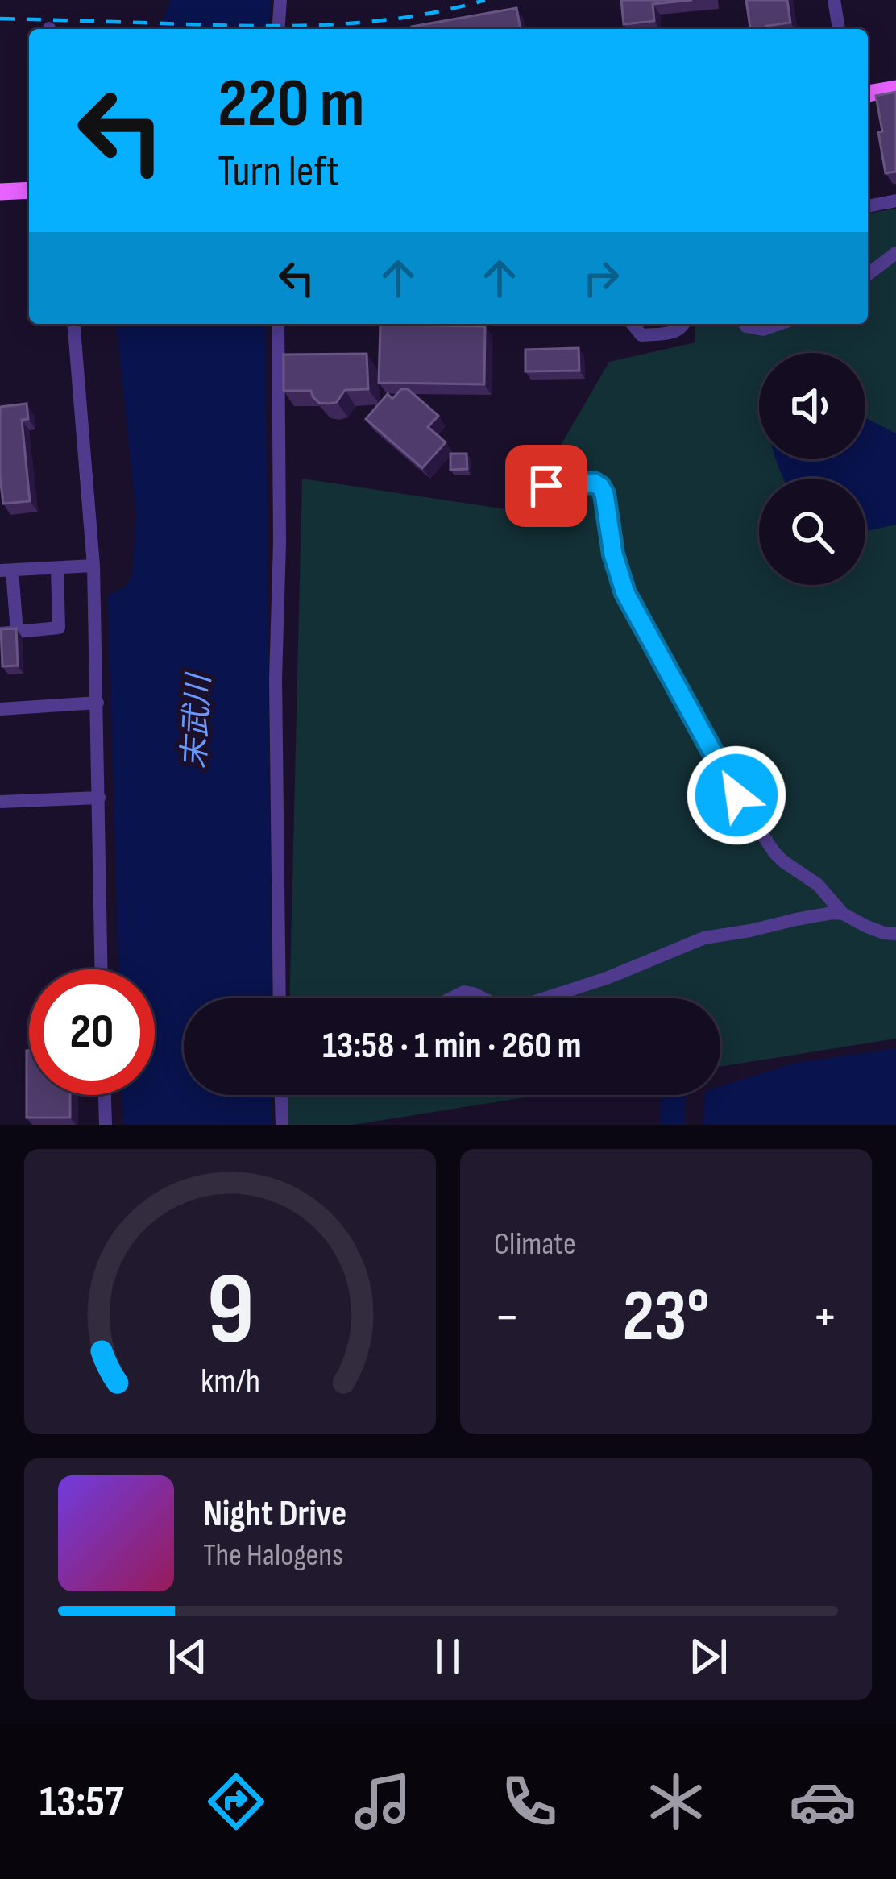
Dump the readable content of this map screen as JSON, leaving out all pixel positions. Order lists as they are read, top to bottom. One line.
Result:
{"water":["末武川"],"page":{"turn":["220 m","Turn left"],"limit":"20","trip":"13:58 · 1 min · 260 m","tile":"Climate","heat":["−","23°","+"],"song":["Night Drive","The Halogens"],"tabs":"13:57","gauge":["9","km/h"]}}
